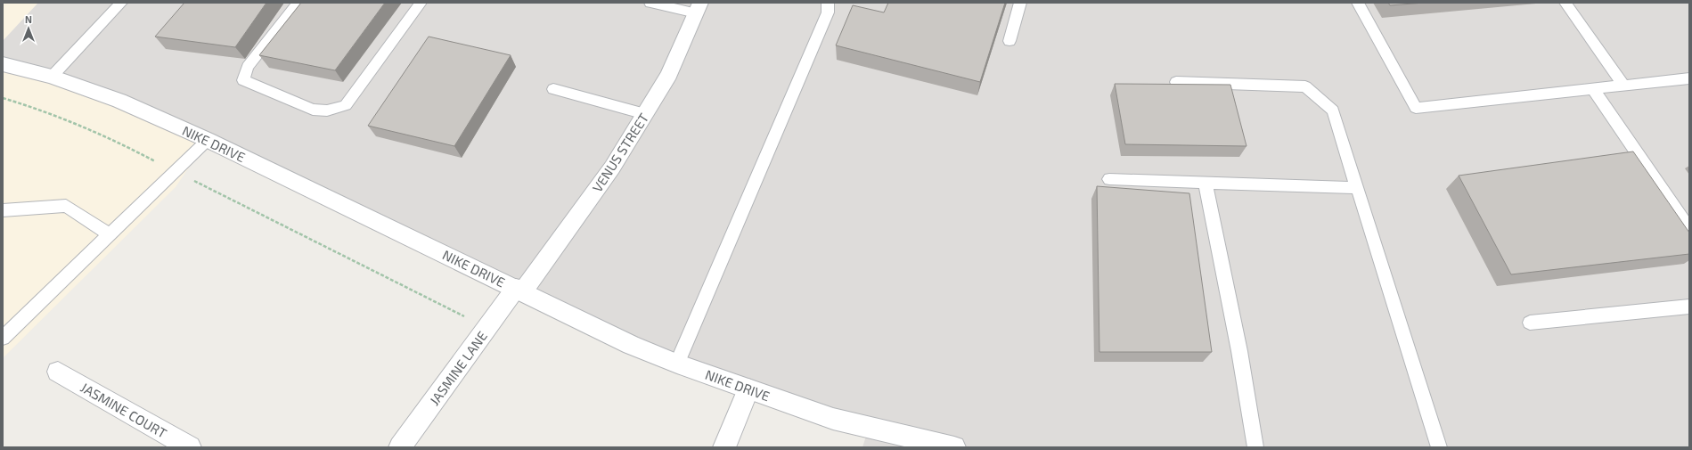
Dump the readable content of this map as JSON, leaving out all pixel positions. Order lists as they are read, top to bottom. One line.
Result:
{"streets":{"street":["NIKE DRIVE","VENUS STREET","JASMINE LANE","JASMINE COURT"]},"crossings":[["NIKE DRIVE","VENUS STREET"],["NIKE DRIVE","JASMINE LANE"],["VENUS STREET","JASMINE LANE"]],"north":"top"}
